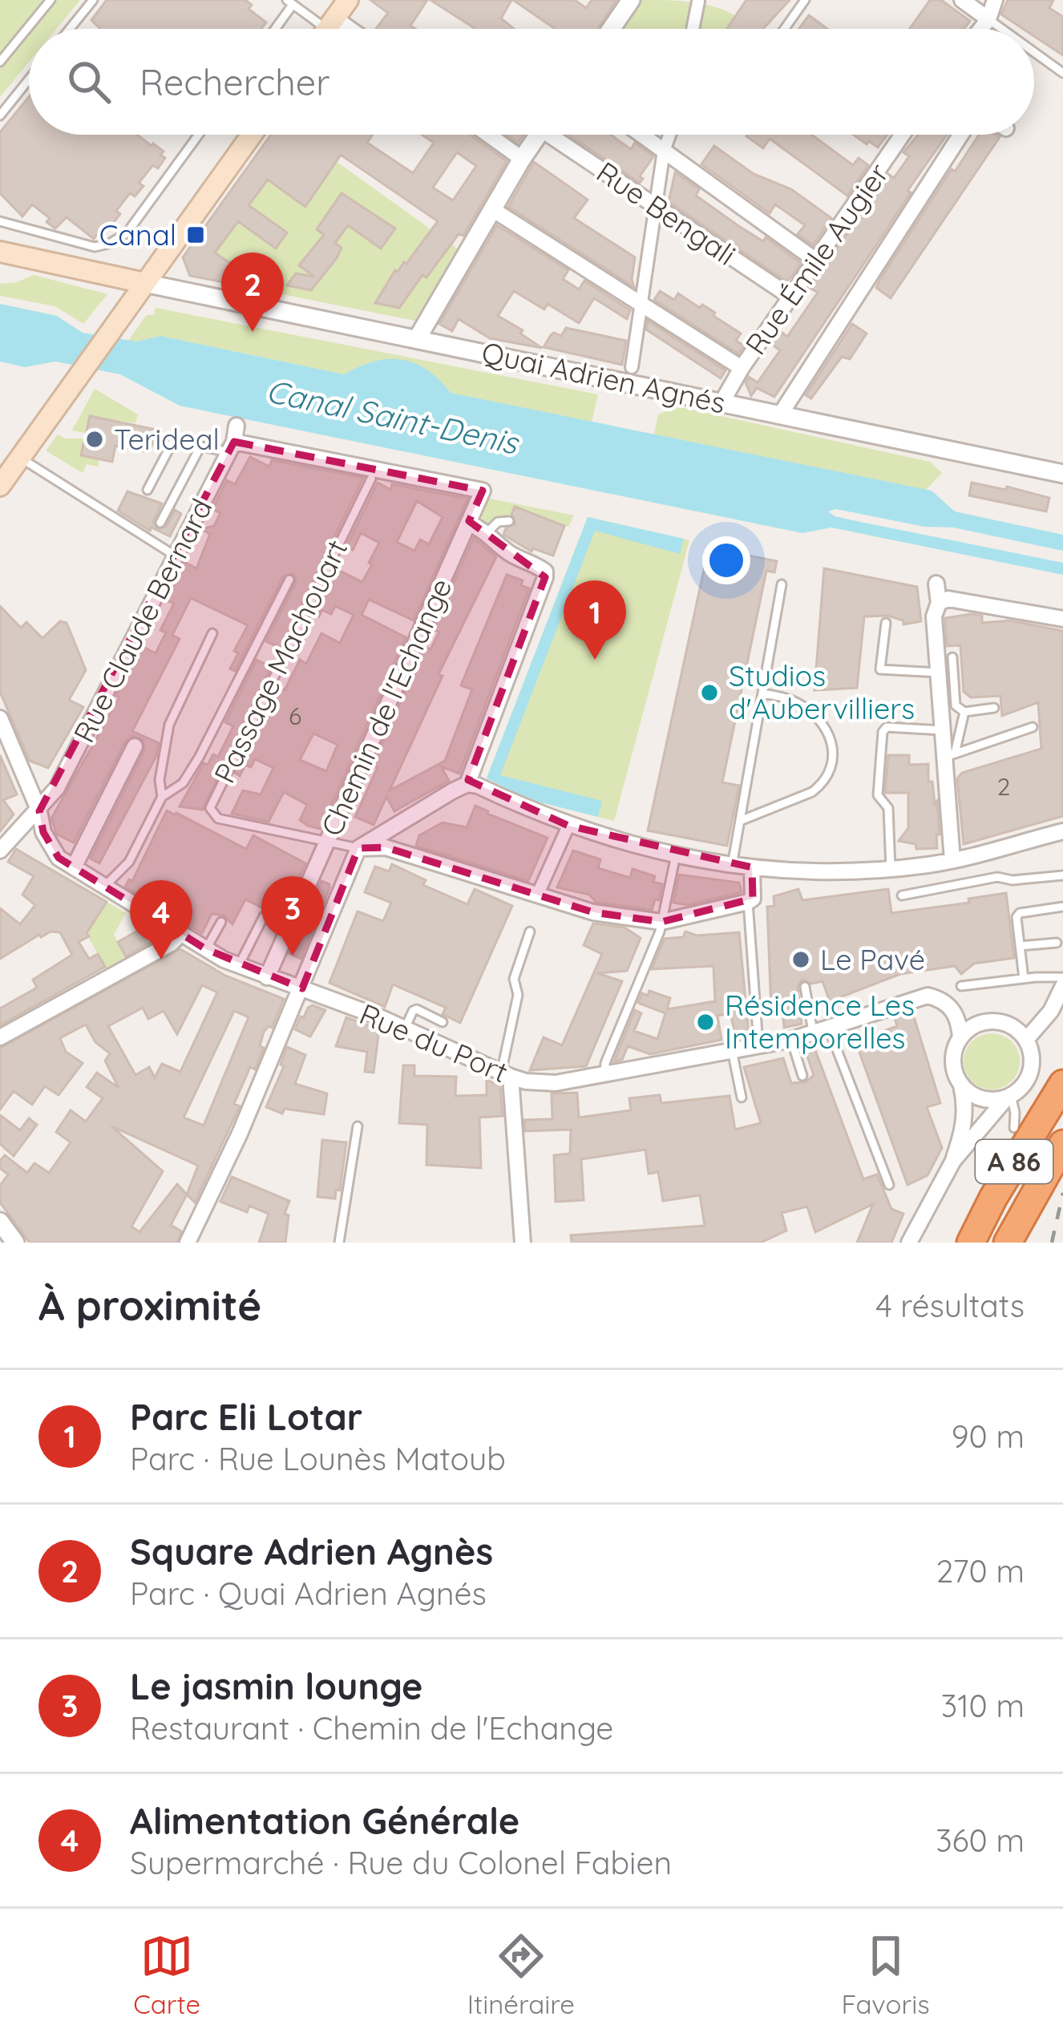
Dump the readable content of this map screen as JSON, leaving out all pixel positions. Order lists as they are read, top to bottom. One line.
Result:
{"streets":{"highway":["A 86"],"street":["Rue Bengali","Rue Émile Augier","Quai Adrien Agnés","Rue Claude Bernard","Chemin de l'Echange","Rue du Port"],"lane":["Passage Machouart"]},"crossings":[["Rue Bengali","Rue Émile Augier"],["Rue Émile Augier","Quai Adrien Agnés"],["Rue Claude Bernard","Chemin de l'Echange"],["Rue Claude Bernard","Rue du Port"],["Passage Machouart","Chemin de l'Echange"],["Chemin de l'Echange","Rue du Port"]],"water":["Canal Saint-Denis"],"places":{"transit":["Canal"],"other":["Terideal","Studios d'Aubervilliers","Le Pavé","Résidence Les Intemporelles"]},"house_numbers":["6","2"],"page":{"search":"Rechercher","pins":["2","1","3","4"],"heading":["À proximité","4 résultats"],"list":[{"mark":"1","name":"Parc Eli Lotar","note":"Parc · Rue Lounès Matoub","value":"90 m"},{"mark":"2","name":"Square Adrien Agnès","note":"Parc · Quai Adrien Agnés","value":"270 m"},{"mark":"3","name":"Le jasmin lounge","note":"Restaurant · Chemin de l'Echange","value":"310 m"},{"mark":"4","name":"Alimentation Générale","note":"Supermarché · Rue du Colonel Fabien","value":"360 m"}],"nav":["Carte","Itinéraire","Favoris"]}}
